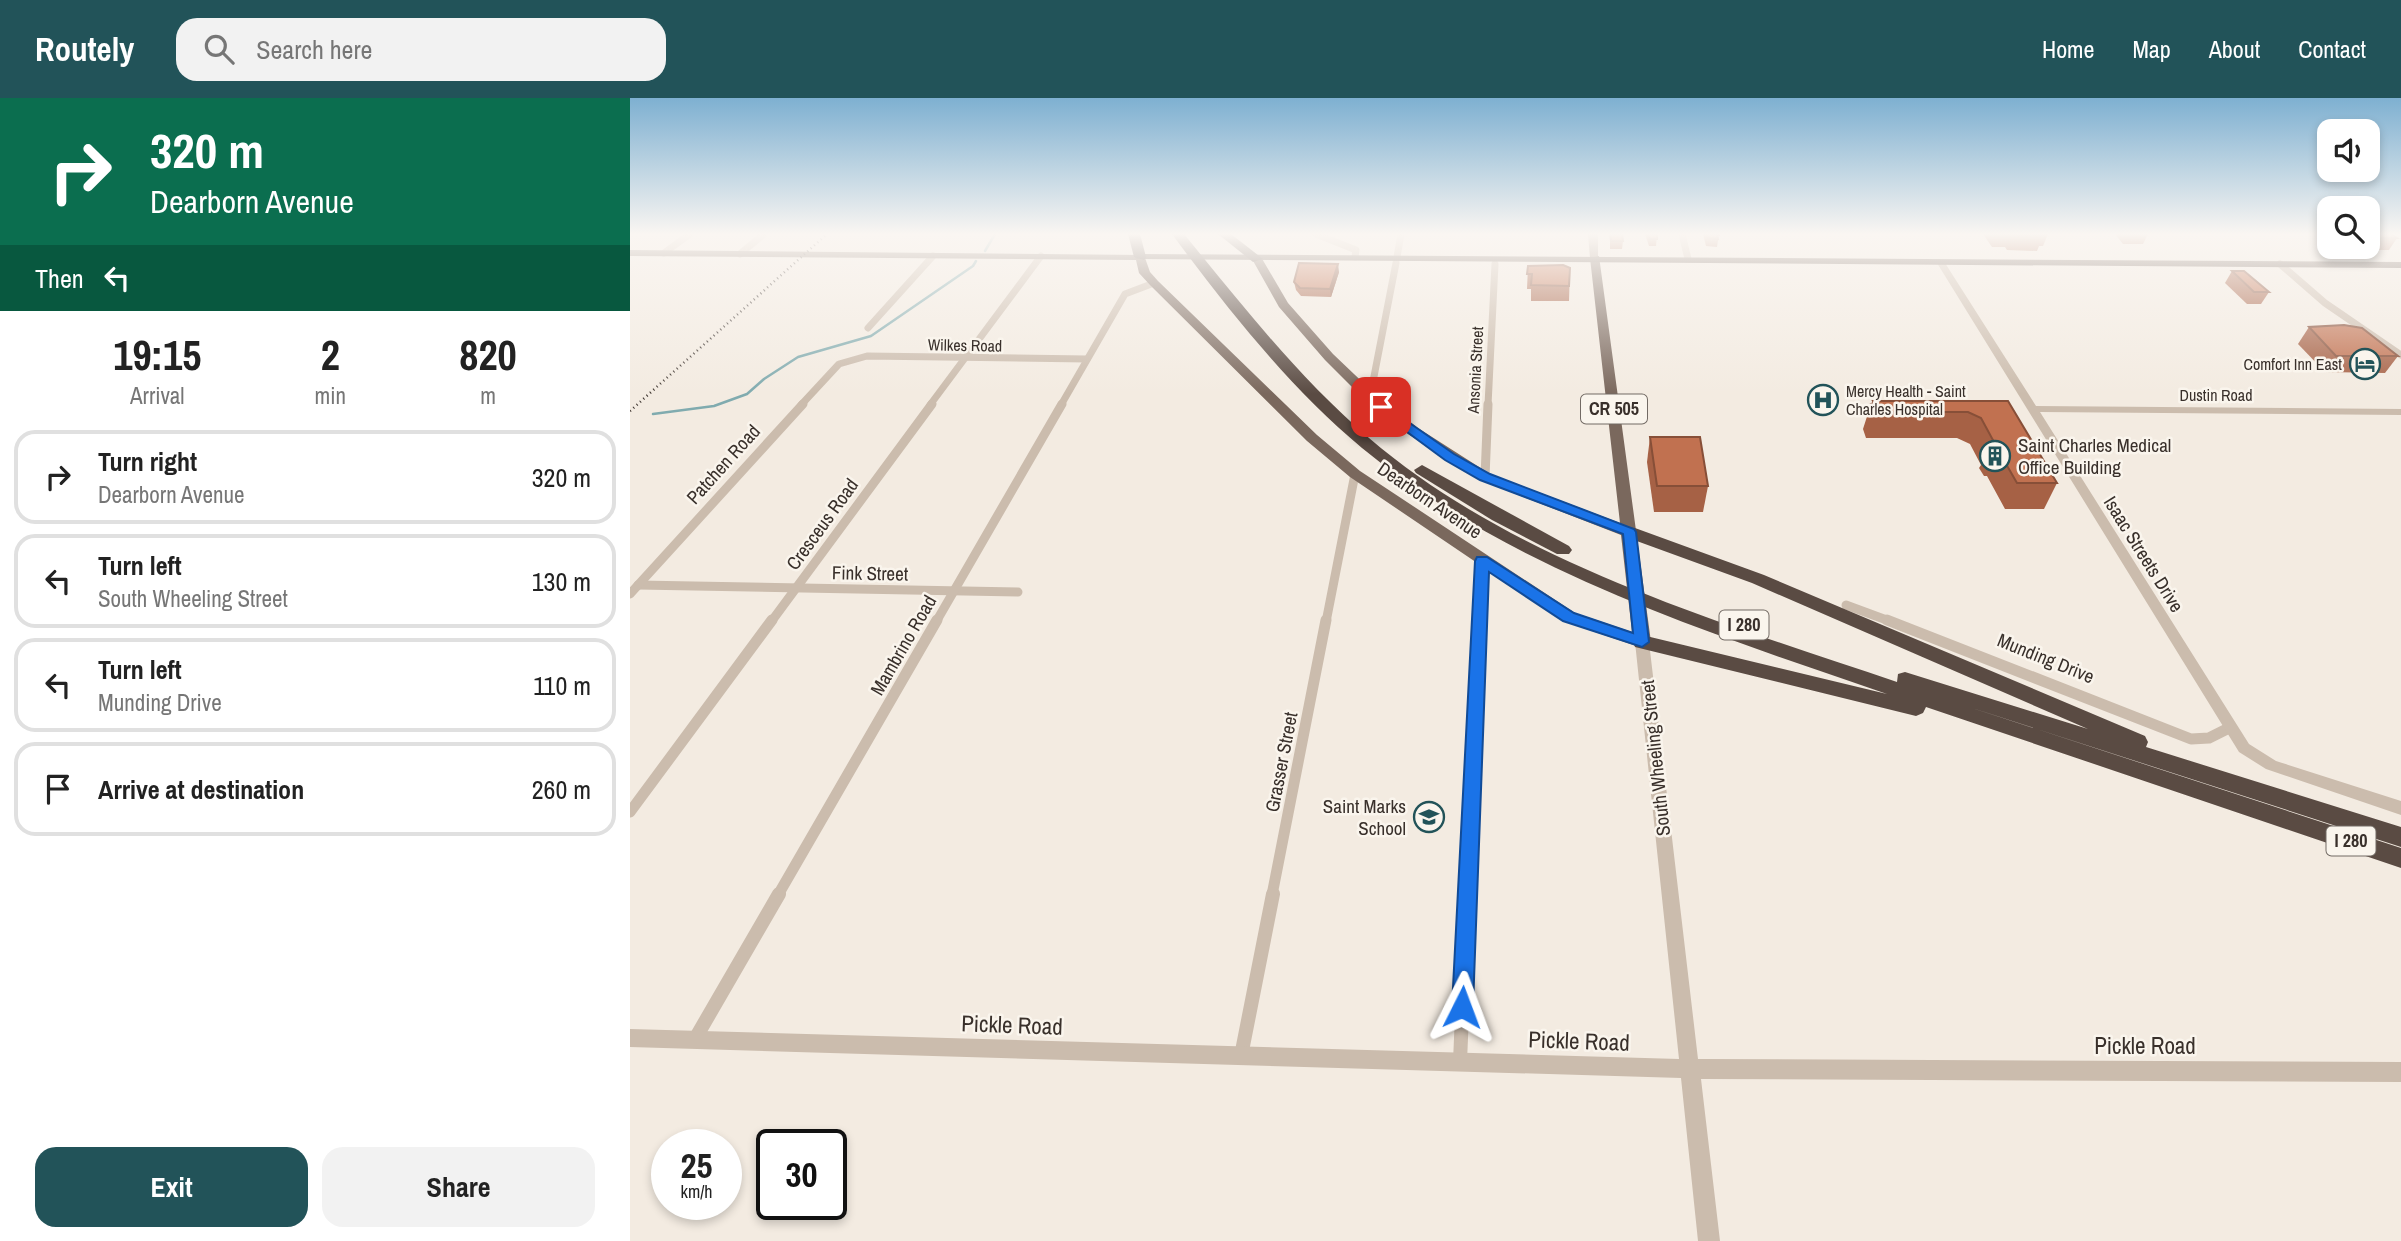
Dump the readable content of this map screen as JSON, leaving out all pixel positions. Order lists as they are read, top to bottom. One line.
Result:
{"streets":{"highway":["I 280"],"main road":["CR 505","Dearborn Avenue","South Wheeling Street"],"street":["Wilkes Road","Ansonia Street","Dustin Road","Patchen Road","Cresceus Road","Isaac Streets Drive","Fink Street","Mambrino Road","Munding Drive","Grasser Street","Pickle Road"]},"crossings":[["Wilkes Road","Patchen Road"],["Wilkes Road","Cresceus Road"],["Wilkes Road","Mambrino Road"],["Dustin Road","Isaac Streets Drive"],["Patchen Road","Fink Street"],["Dearborn Avenue","South Wheeling Street"],["Dearborn Avenue","Grasser Street"],["Cresceus Road","Fink Street"],["Isaac Streets Drive","Munding Drive"],["Fink Street","Mambrino Road"],["Mambrino Road","Pickle Road"],["South Wheeling Street","Pickle Road"],["Grasser Street","Pickle Road"]],"places":{"hotel":["Comfort Inn East"],"hospital":["Mercy Health - Saint Charles Hospital"],"building":["Saint Charles Medical Office Building"],"school or university":["Saint Marks School"]},"page":{"header":"Routely","search":"Search here","nav":["Home","Map","About","Contact"],"turn":["320 m","Dearborn Avenue"],"then":"Then","eta":["19:15","Arrival","2","min","820","m"],"list":[{"name":"Turn right","note":"Dearborn Avenue","value":"320 m"},{"name":"Turn left","note":"South Wheeling Street","value":"130 m"},{"name":"Turn left","note":"Munding Drive","value":"110 m"},{"name":"Arrive at destination","value":"260 m"}],"speed":"25 km/h","limit":"30","buttons":["Exit","Share"]}}
